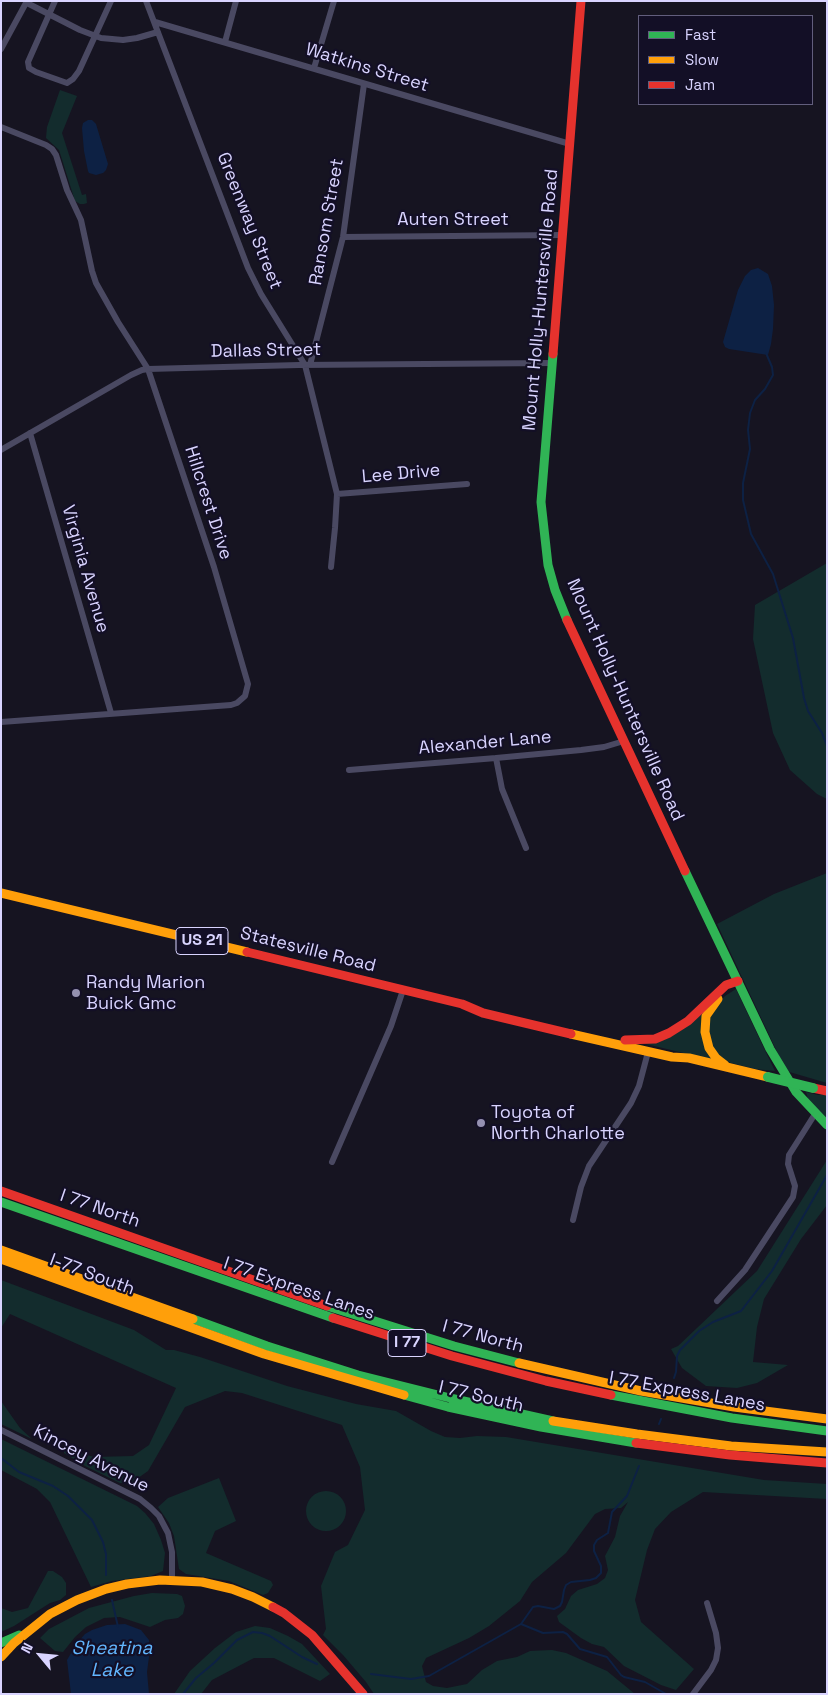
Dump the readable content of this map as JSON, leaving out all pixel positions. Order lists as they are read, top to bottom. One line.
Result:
{"streets":{"main road":["Mount Holly-Huntersville Road","US 21","Statesville Road","I 77 North","I-77 South","I 77 Express Lanes","I 77","I 77 South"],"street":["Watkins Street","Auten Street","Greenway Street","Ransom Street","Dallas Street","Lee Drive","Hillcrest Drive","Virginia Avenue","Alexander Lane","Kincey Avenue"]},"crossings":[["Watkins Street","Greenway Street"],["Watkins Street","Ransom Street"],["Watkins Street","Mount Holly-Huntersville Road"],["Auten Street","Ransom Street"],["Auten Street","Mount Holly-Huntersville Road"],["Greenway Street","Ransom Street"],["Greenway Street","Dallas Street"],["Greenway Street","Lee Drive"],["Ransom Street","Dallas Street"],["Mount Holly-Huntersville Road","Dallas Street"],["Mount Holly-Huntersville Road","Alexander Lane"],["Dallas Street","Hillcrest Drive"],["Dallas Street","Virginia Avenue"],["Hillcrest Drive","Virginia Avenue"],["I-77 South","I 77 South"]],"water":["Sheatina Lake"],"places":["Randy Marion Buick Gmc","Toyota of North Charlotte"],"legend":["Fast","Slow","Jam"],"north":"top left"}
